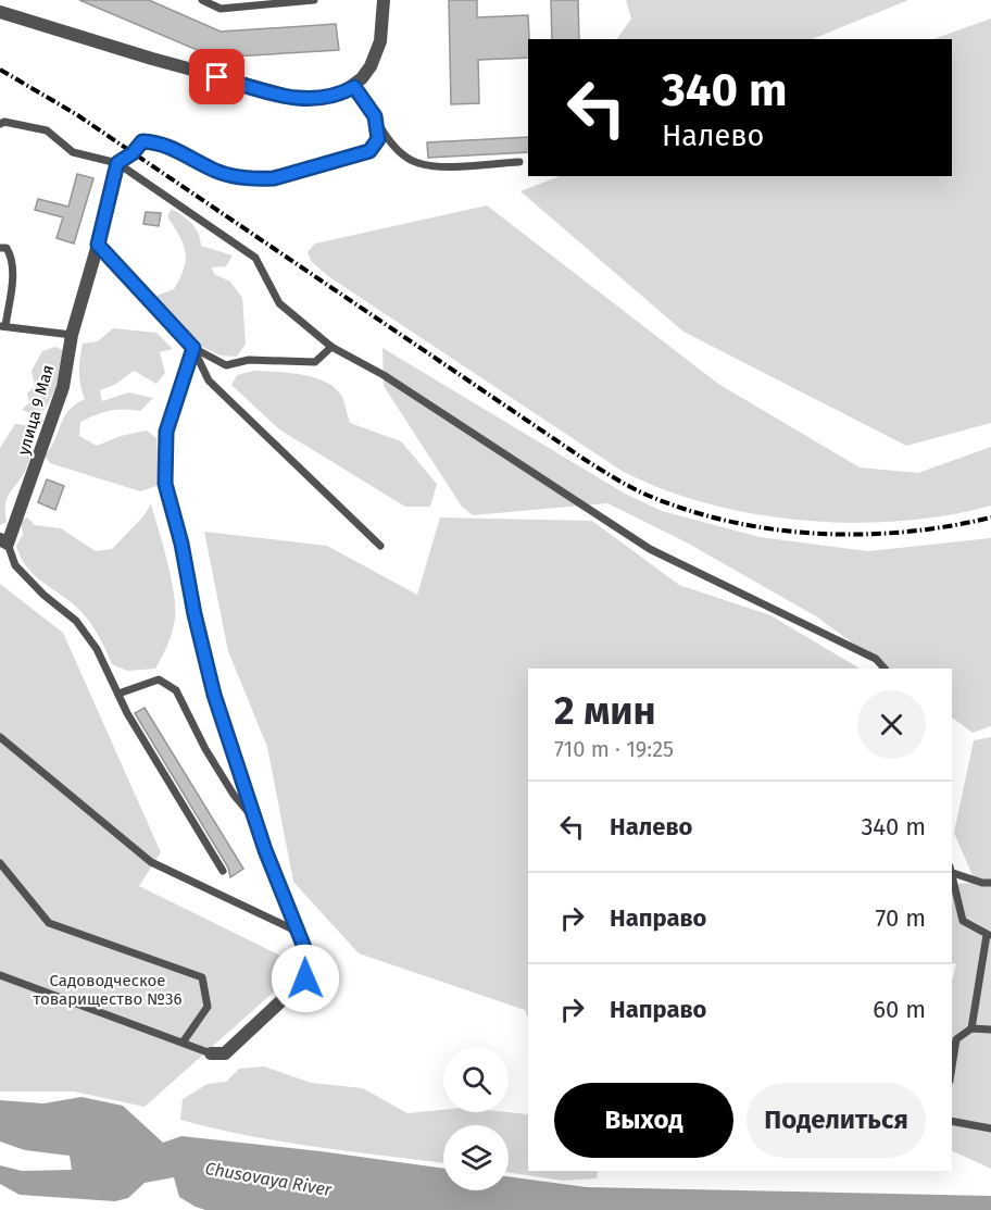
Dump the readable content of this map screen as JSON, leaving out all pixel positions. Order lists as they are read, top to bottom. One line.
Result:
{"streets":{"street":["улица 9 Мая"]},"water":["Chusovaya River"],"parks":["Садоводческое товарищество №36"],"page":{"turn":["340 m","Налево"],"heading":["2 мин","710 m · 19:25"],"list":[{"name":"Налево","value":"340 m"},{"name":"Направо","value":"70 m"},{"name":"Направо","value":"60 m"}],"buttons":["Выход","Поделиться"]}}
